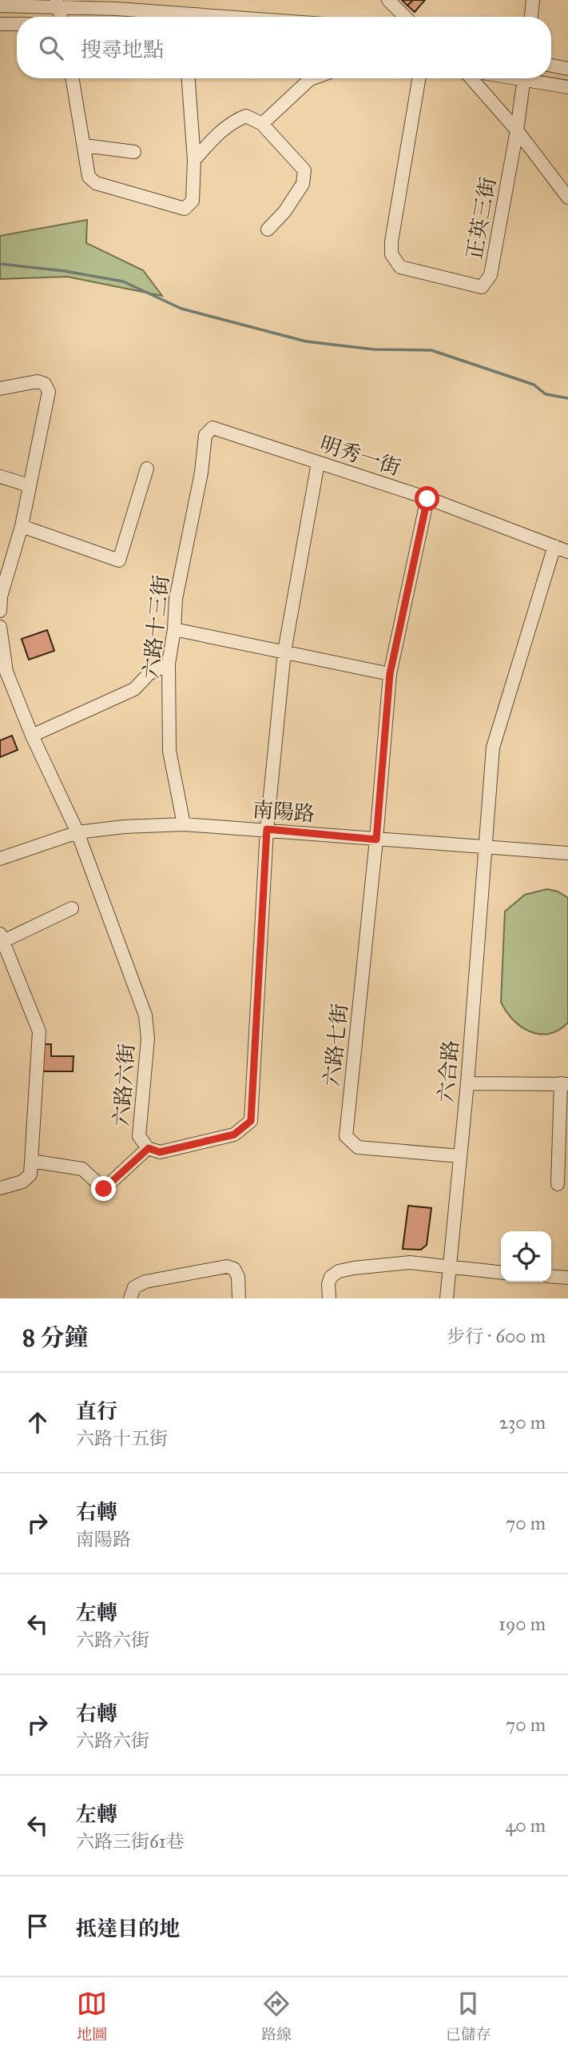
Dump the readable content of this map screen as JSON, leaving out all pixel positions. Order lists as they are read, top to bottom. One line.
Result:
{"streets":{"street":["正英三街","明秀一街","六路十三街","南陽路","六路七街","六合路","六路六街"]},"crossings":[["明秀一街","六路十三街"],["明秀一街","六合路"],["明秀一街","六路六街"],["六路十三街","南陽路"],["南陽路","六路七街"],["南陽路","六合路"],["南陽路","六路六街"],["六路七街","六合路"]],"page":{"search":"搜尋地點","heading":["8 分鐘","步行 · 600 m"],"list":[["直行","六路十五街","230 m"],["右轉","南陽路","70 m"],["左轉","六路六街","190 m"],["右轉","六路六街","70 m"],["左轉","六路三街61巷","40 m"],"抵達目的地"],"nav":["地圖","路線","已儲存"]}}
